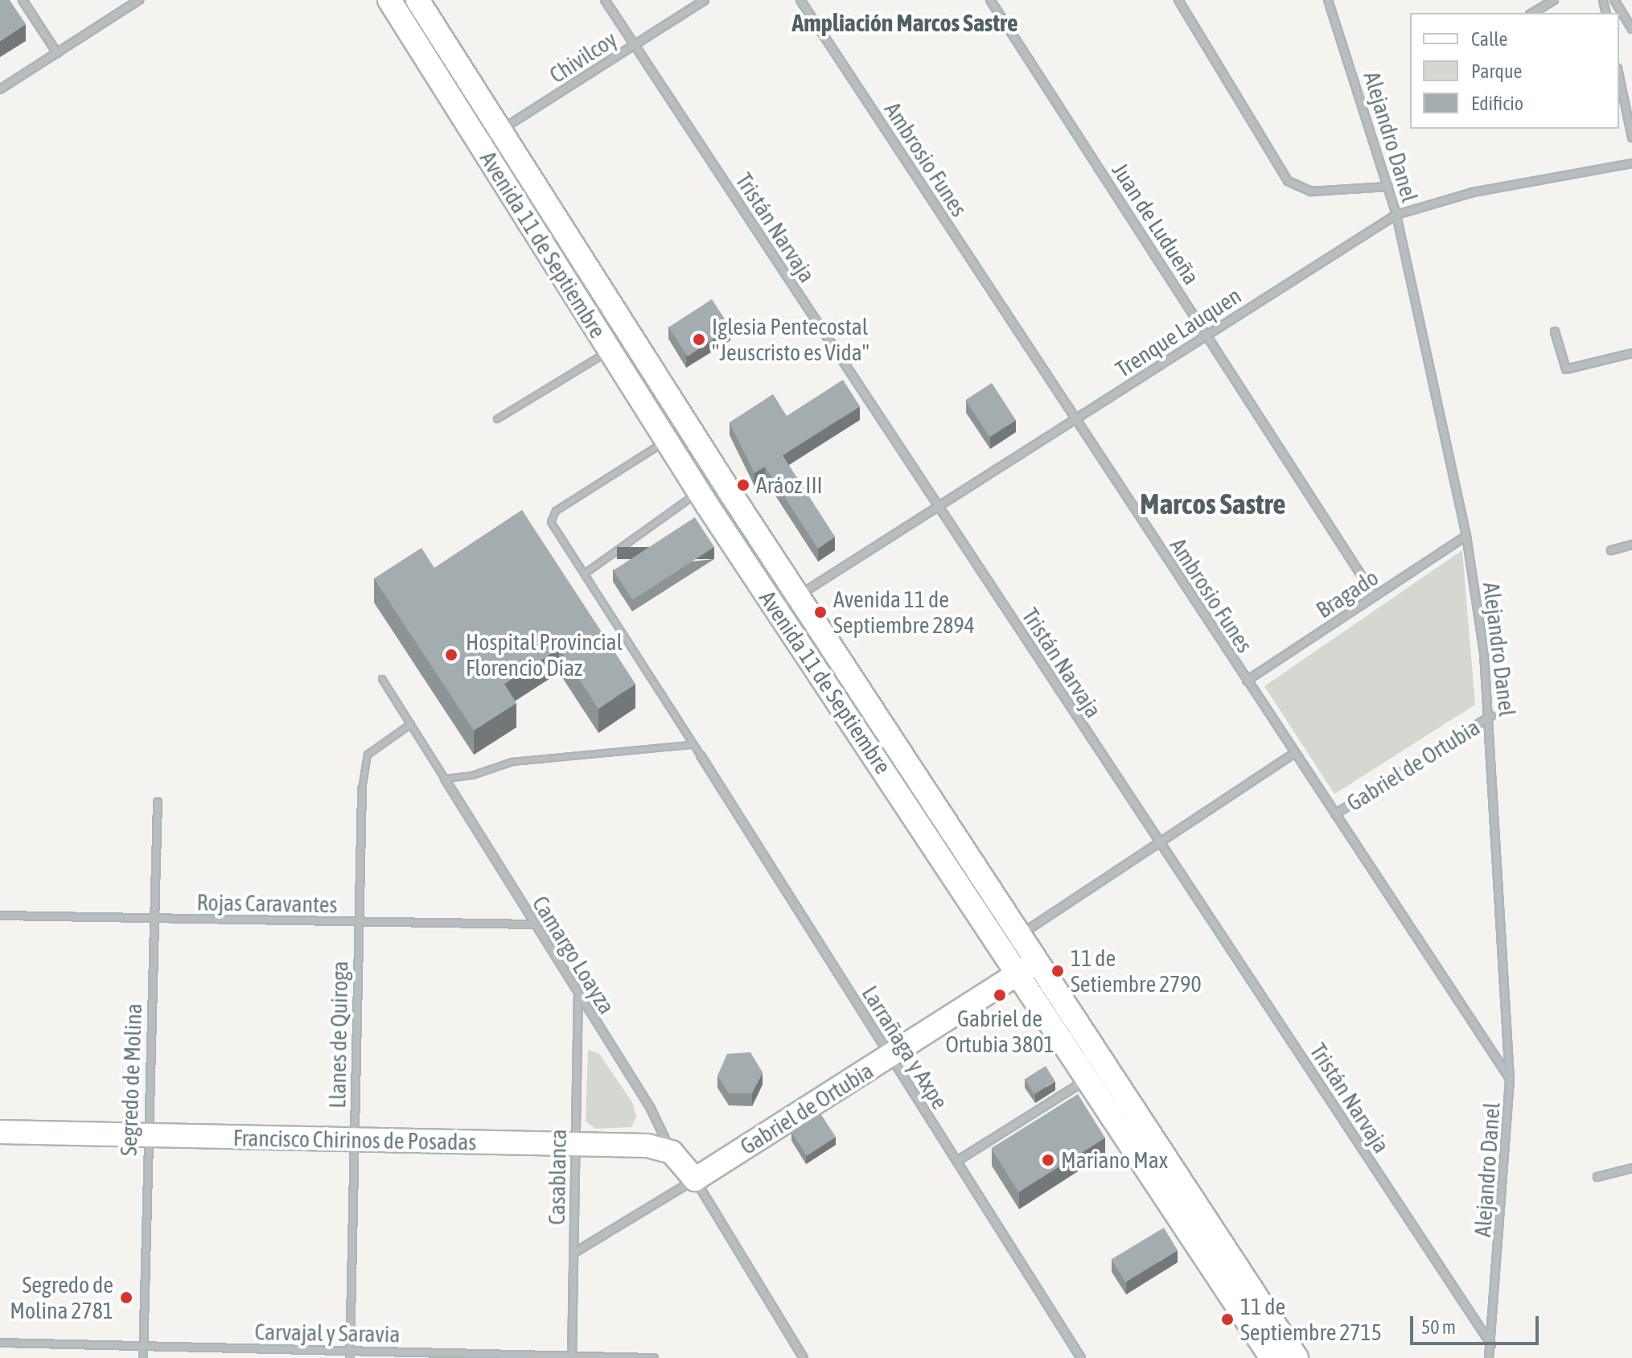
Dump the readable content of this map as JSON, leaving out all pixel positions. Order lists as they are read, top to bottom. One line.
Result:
{"streets":{"main road":["Avenida 11 de Septiembre","Gabriel de Ortubia","Francisco Chirinos de Posadas"],"street":["Chivilcoy","Alejandro Danel","Ambrosio Funes","Juan de Ludueña","Tristán Narvaja","Trenque Lauquen","Bragado","Rojas Caravantes","Camargo Loayza","Llanes de Quiroga","Larrañaga y Axpe","Segredo de Molina","Casablanca","Carvajal y Saravia"]},"crossings":[["Chivilcoy","Tristán Narvaja"],["Chivilcoy","Avenida 11 de Septiembre"],["Alejandro Danel","Ambrosio Funes"],["Alejandro Danel","Tristán Narvaja"],["Alejandro Danel","Trenque Lauquen"],["Alejandro Danel","Bragado"],["Alejandro Danel","Gabriel de Ortubia"],["Ambrosio Funes","Trenque Lauquen"],["Ambrosio Funes","Bragado"],["Ambrosio Funes","Gabriel de Ortubia"],["Juan de Ludueña","Trenque Lauquen"],["Juan de Ludueña","Bragado"],["Tristán Narvaja","Trenque Lauquen"],["Avenida 11 de Septiembre","Trenque Lauquen"],["Avenida 11 de Septiembre","Gabriel de Ortubia"],["Gabriel de Ortubia","Larrañaga y Axpe"],["Gabriel de Ortubia","Casablanca"],["Rojas Caravantes","Camargo Loayza"],["Rojas Caravantes","Llanes de Quiroga"],["Rojas Caravantes","Segredo de Molina"],["Camargo Loayza","Francisco Chirinos de Posadas"],["Camargo Loayza","Casablanca"],["Llanes de Quiroga","Francisco Chirinos de Posadas"],["Llanes de Quiroga","Carvajal y Saravia"],["Segredo de Molina","Francisco Chirinos de Posadas"],["Segredo de Molina","Carvajal y Saravia"],["Francisco Chirinos de Posadas","Casablanca"],["Casablanca","Carvajal y Saravia"]],"districts":["Ampliación Marcos Sastre","Marcos Sastre"],"places":["Iglesia Pentecostal \"Jeuscristo es Vida\"","Aráoz III","Avenida 11 de Septiembre 2894","Hospital Provincial Florencio Díaz","11 de Setiembre 2790","Gabriel de Ortubia 3801","Mariano Max","Segredo de Molina 2781","11 de Septiembre 2715"],"legend":["Calle","Parque","Edificio"],"scale_bar":"50 m"}
